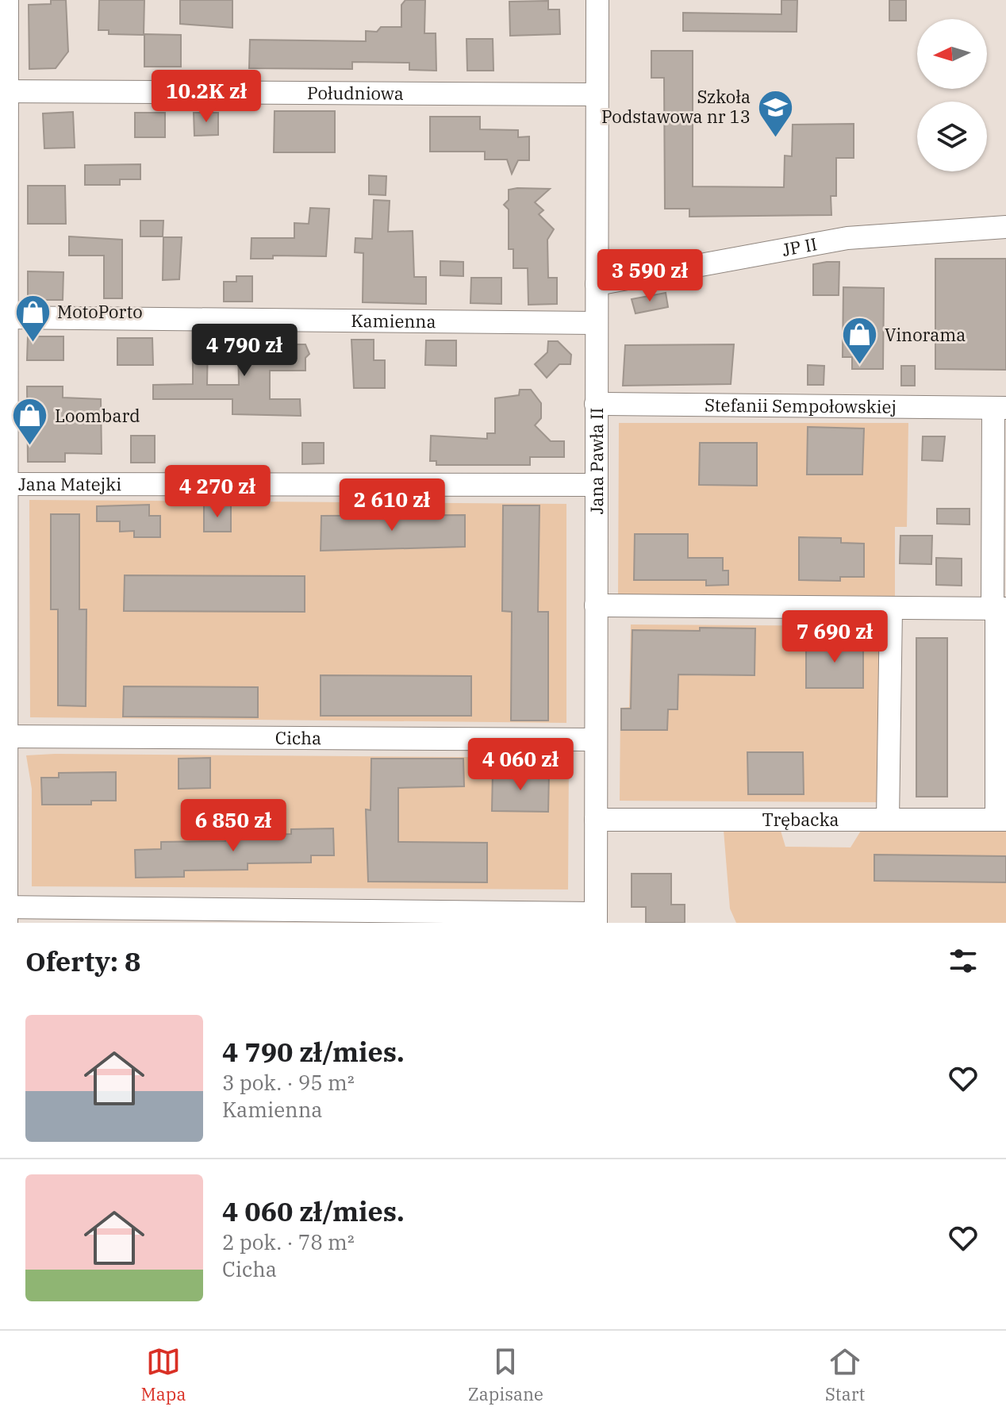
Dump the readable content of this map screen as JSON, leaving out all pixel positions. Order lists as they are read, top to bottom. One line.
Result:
{"streets":{"street":["Południowa","JP II","Kamienna","Stefanii Sempołowskiej","Jana Pawła II","Jana Matejki","Cicha","Trębacka"]},"crossings":[["Południowa","Jana Pawła II"],["JP II","Jana Pawła II"],["Kamienna","Jana Pawła II"],["Stefanii Sempołowskiej","Jana Pawła II"],["Jana Pawła II","Jana Matejki"],["Jana Pawła II","Cicha"],["Jana Pawła II","Trębacka"]],"places":{"school or university":["Szkoła Podstawowa nr 13"],"shop":["MotoPorto","Vinorama","Loombard"]},"north":"left","page":{"price":["10.2K zł","3 590 zł","4 790 zł","4 270 zł","2 610 zł","7 690 zł","4 060 zł","6 850 zł"],"heading":"Oferty: 8","list":[{"name":"4 790 zł/mies.","note":"3 pok. · 95 m² · Kamienna"},{"name":"4 060 zł/mies.","note":"2 pok. · 78 m² · Cicha"}],"tabs":["Mapa","Zapisane","Start"]}}
